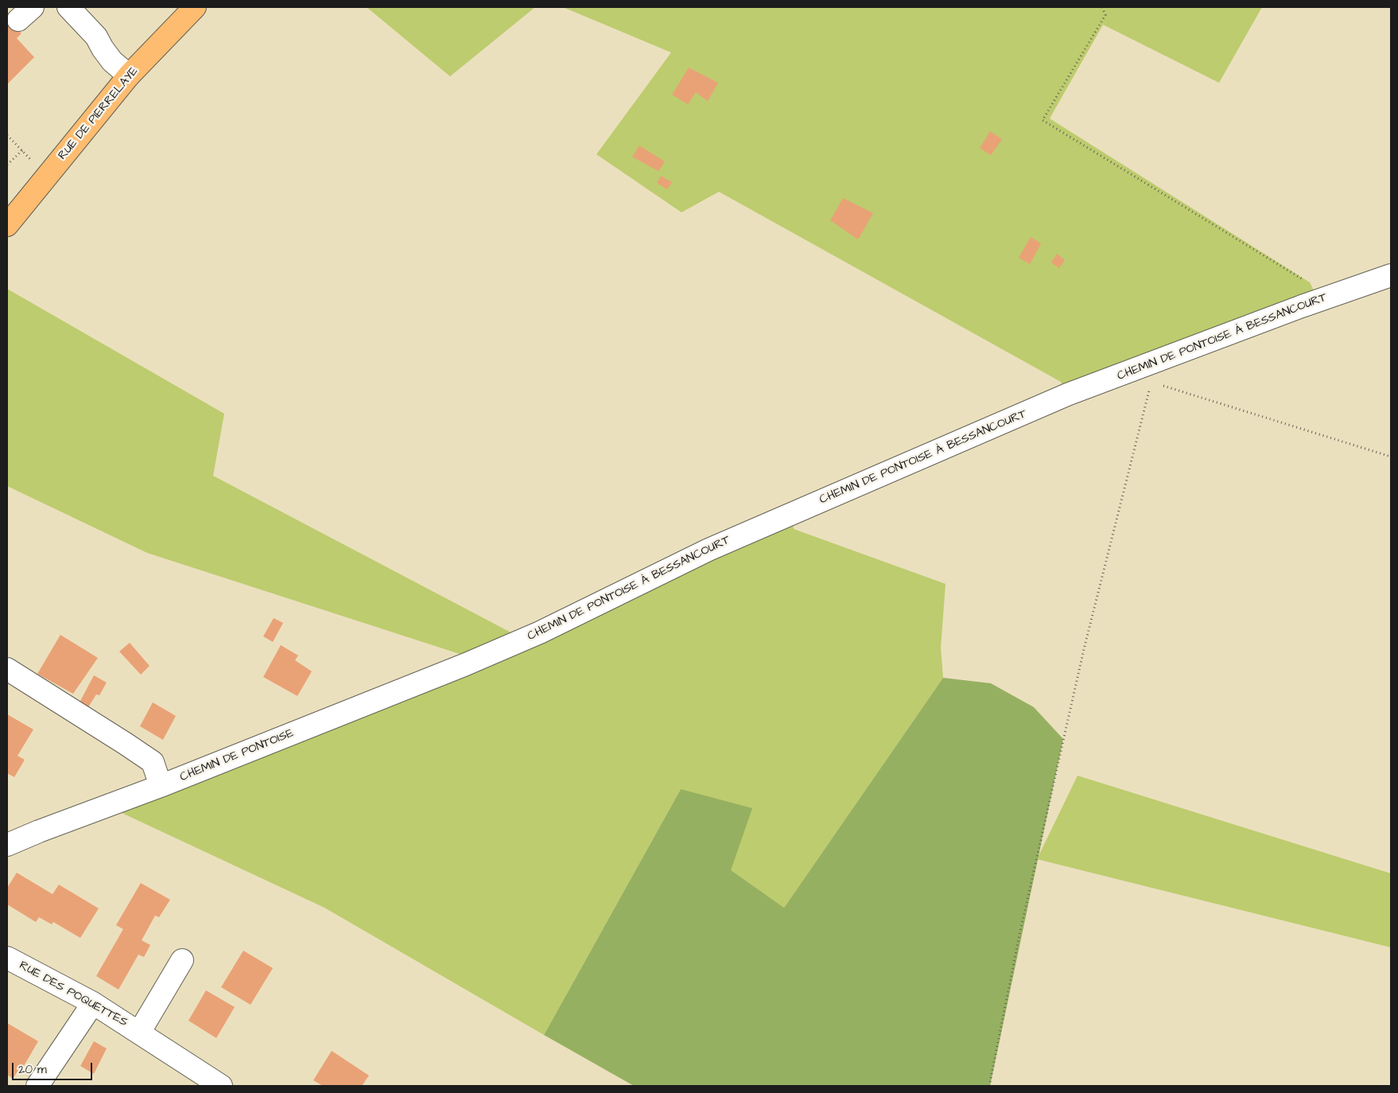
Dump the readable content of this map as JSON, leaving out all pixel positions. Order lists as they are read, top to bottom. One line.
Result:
{"streets":{"main road":["RUE DE PIERRELAYE"],"street":["CHEMIN DE PONTOISE À BESSANCOURT","CHEMIN DE PONTOISE","RUE DES POQUETTES"]},"crossings":[["CHEMIN DE PONTOISE À BESSANCOURT","CHEMIN DE PONTOISE"]],"scale_bar":"20 m"}
